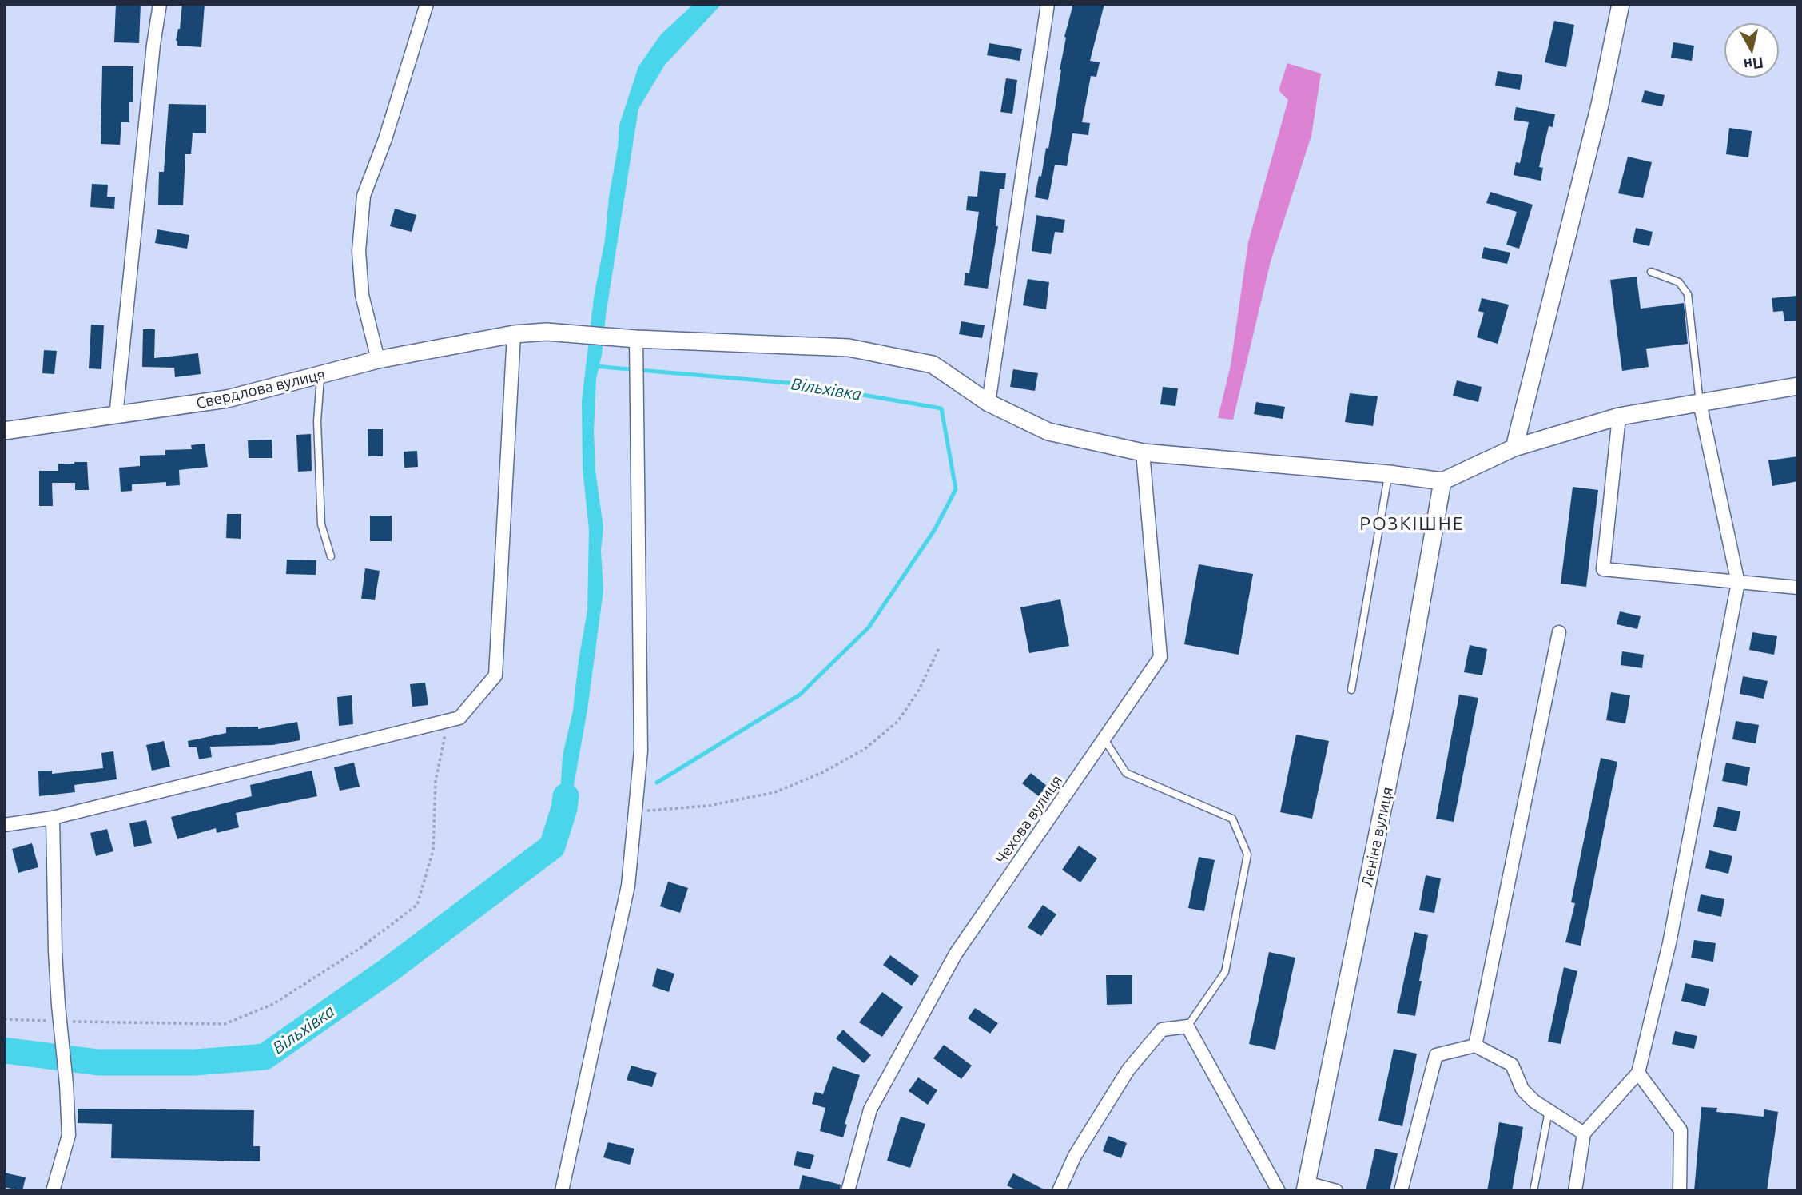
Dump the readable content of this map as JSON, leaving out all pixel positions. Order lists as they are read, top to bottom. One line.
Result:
{"streets":{"street":["Свердлова вулиця","Чехова вулиця","Леніна вулиця"]},"crossings":[["Свердлова вулиця","Чехова вулиця"],["Свердлова вулиця","Леніна вулиця"]],"districts":["РОЗКІШНЕ"],"water":["Вільхівка"],"north":"bottom"}
